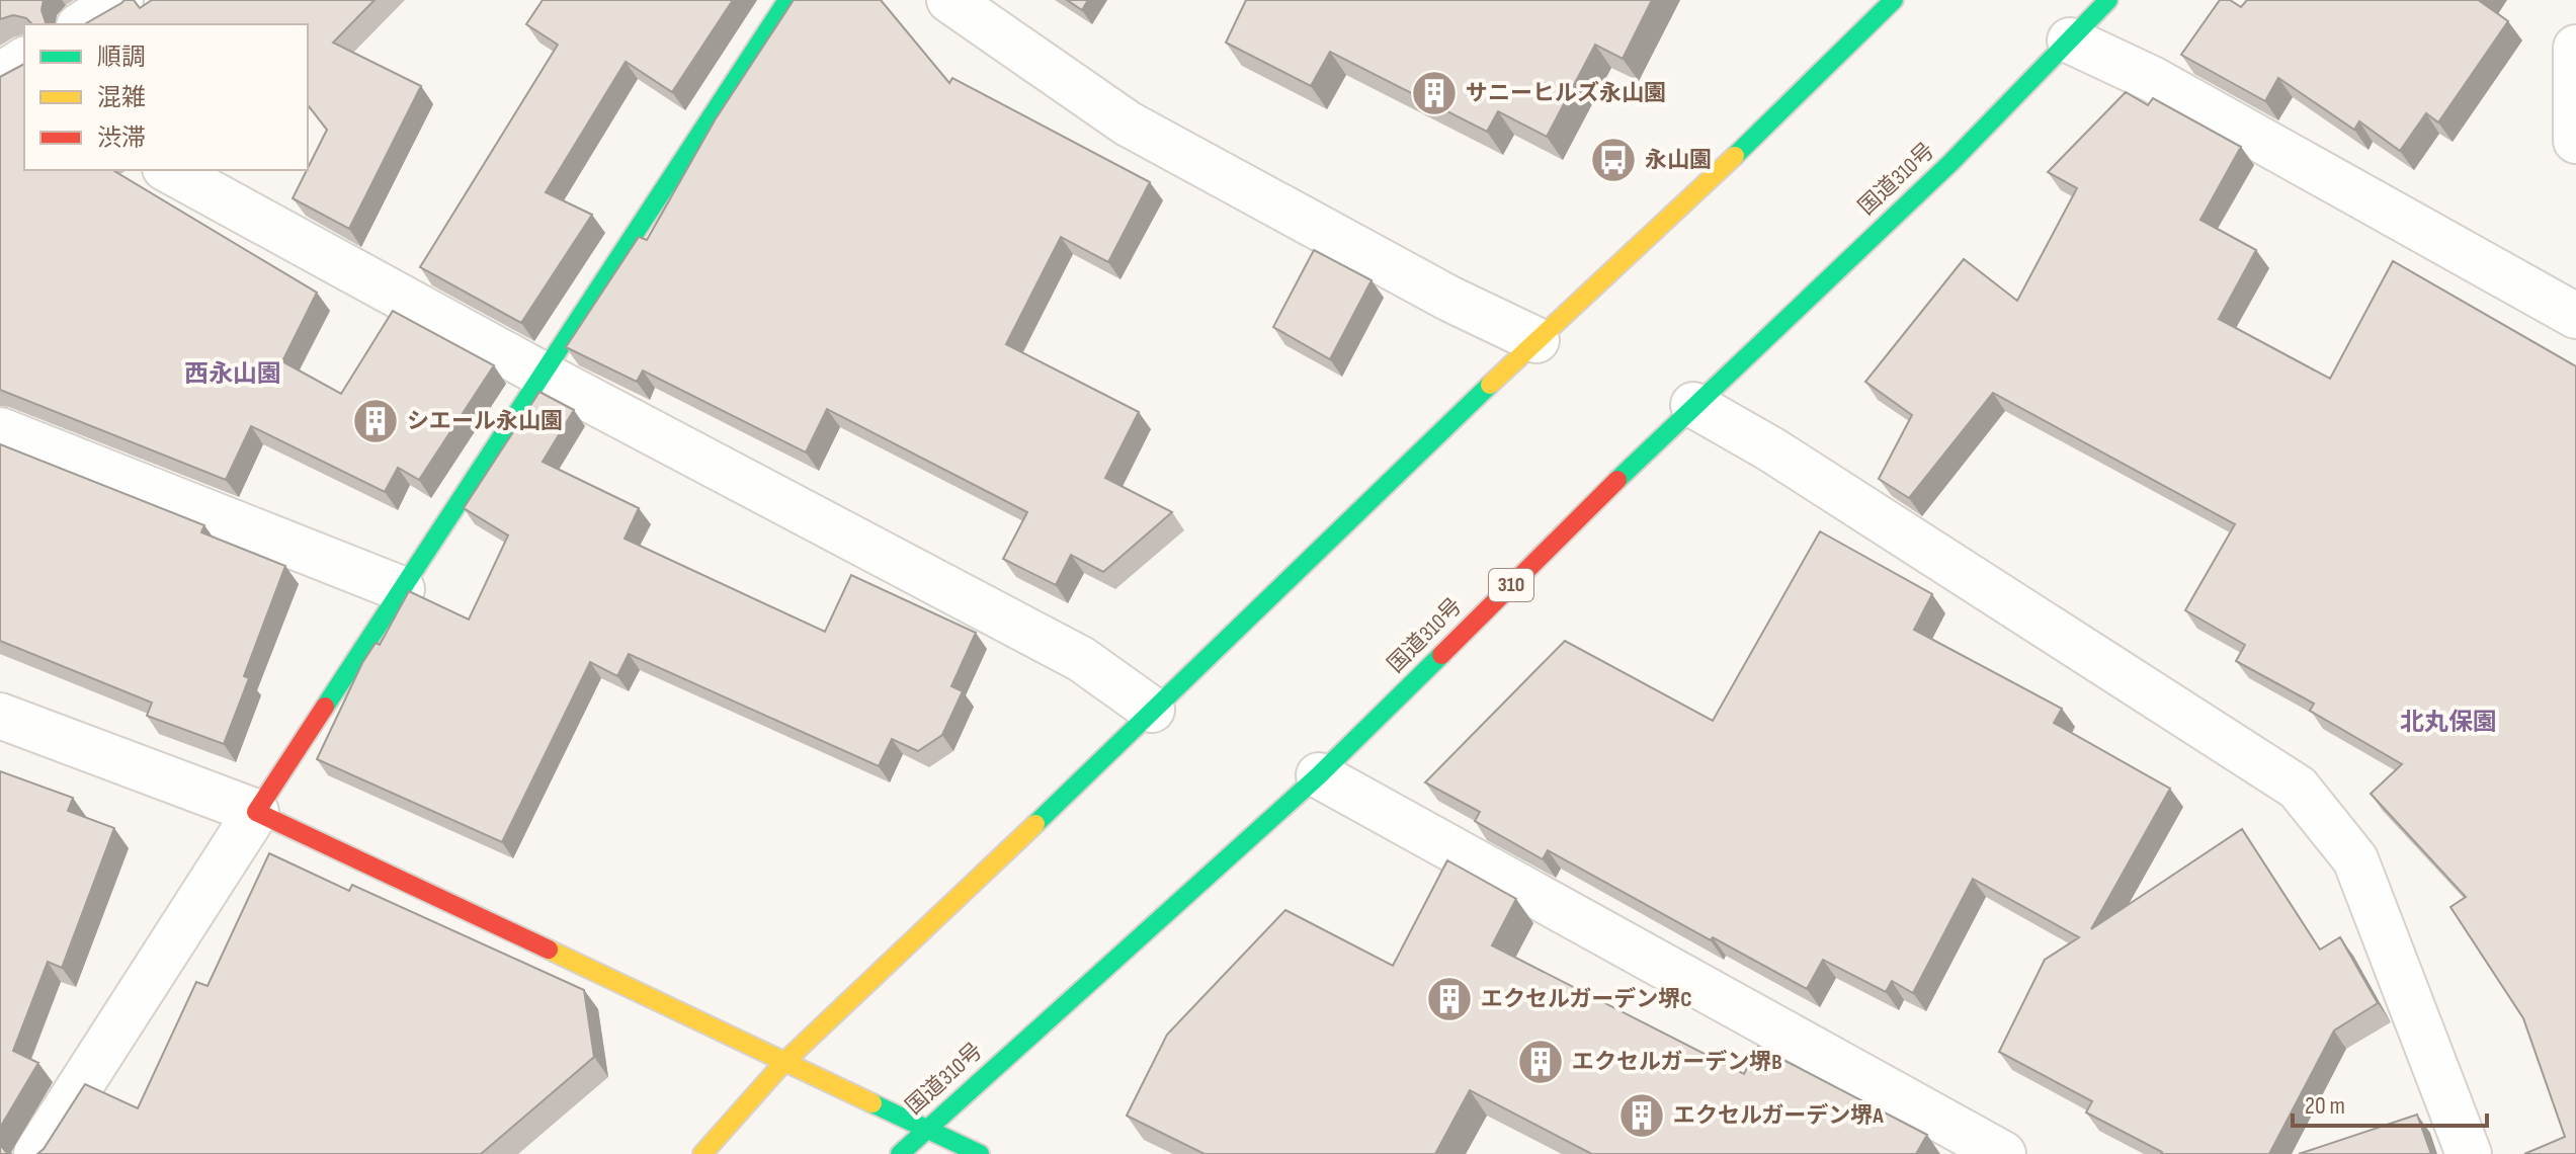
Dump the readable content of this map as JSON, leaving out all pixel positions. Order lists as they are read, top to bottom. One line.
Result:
{"streets":{"main road":["国道310号","310"]},"districts":["西永山園","北丸保園"],"places":{"building":["サニーヒルズ永山園","シエール永山園","エクセルガーデン堺C","エクセルガーデン堺B","エクセルガーデン堺A"],"bus stop":["永山園"]},"legend":["順調","混雑","渋滞"],"scale_bar":"20 m"}
